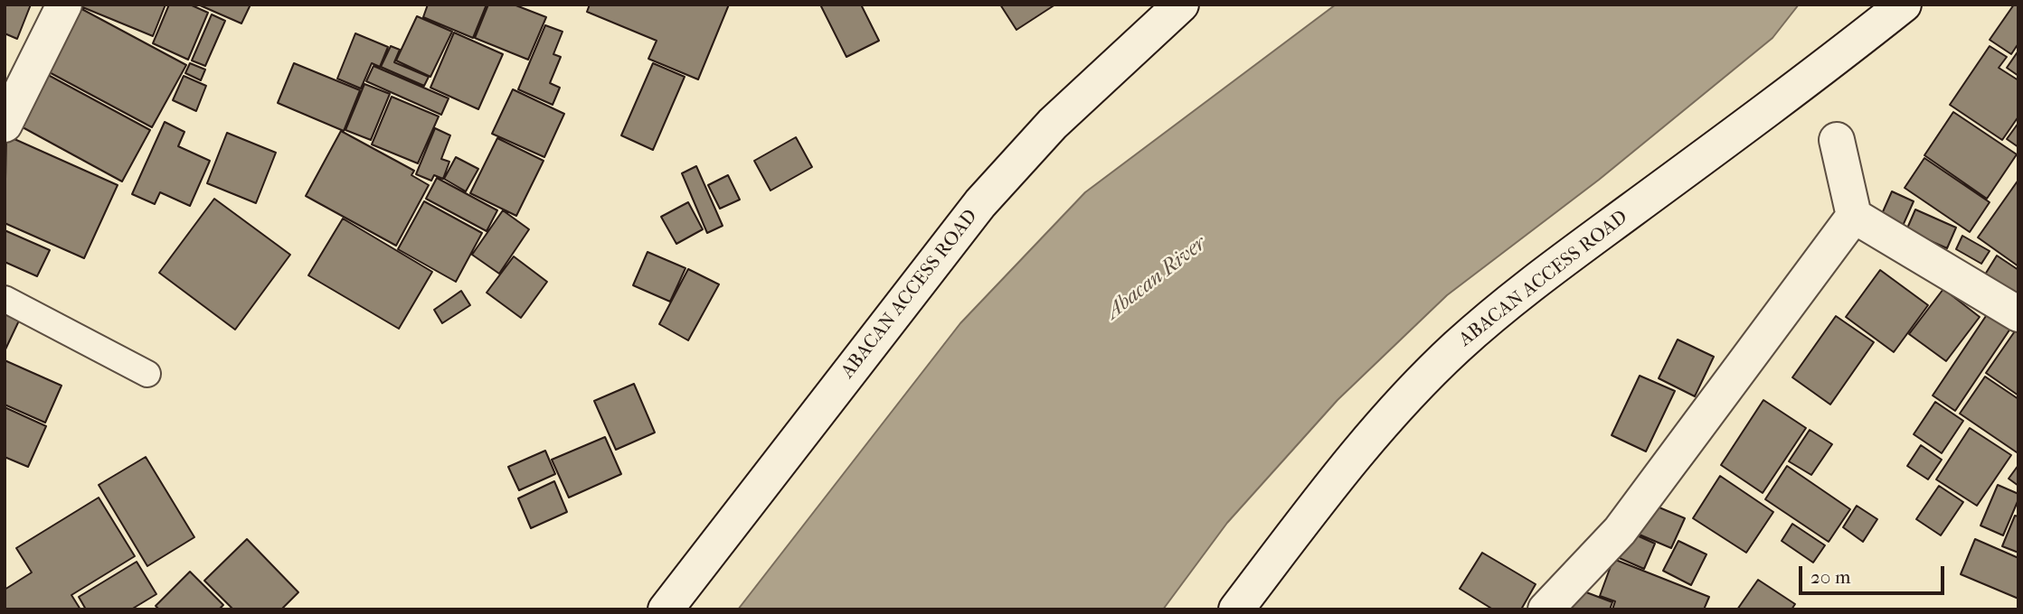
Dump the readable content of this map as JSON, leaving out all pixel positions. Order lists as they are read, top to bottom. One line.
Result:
{"streets":{"street":["ABACAN ACCESS ROAD"]},"water":["Abacan River"],"scale_bar":"20 m"}
